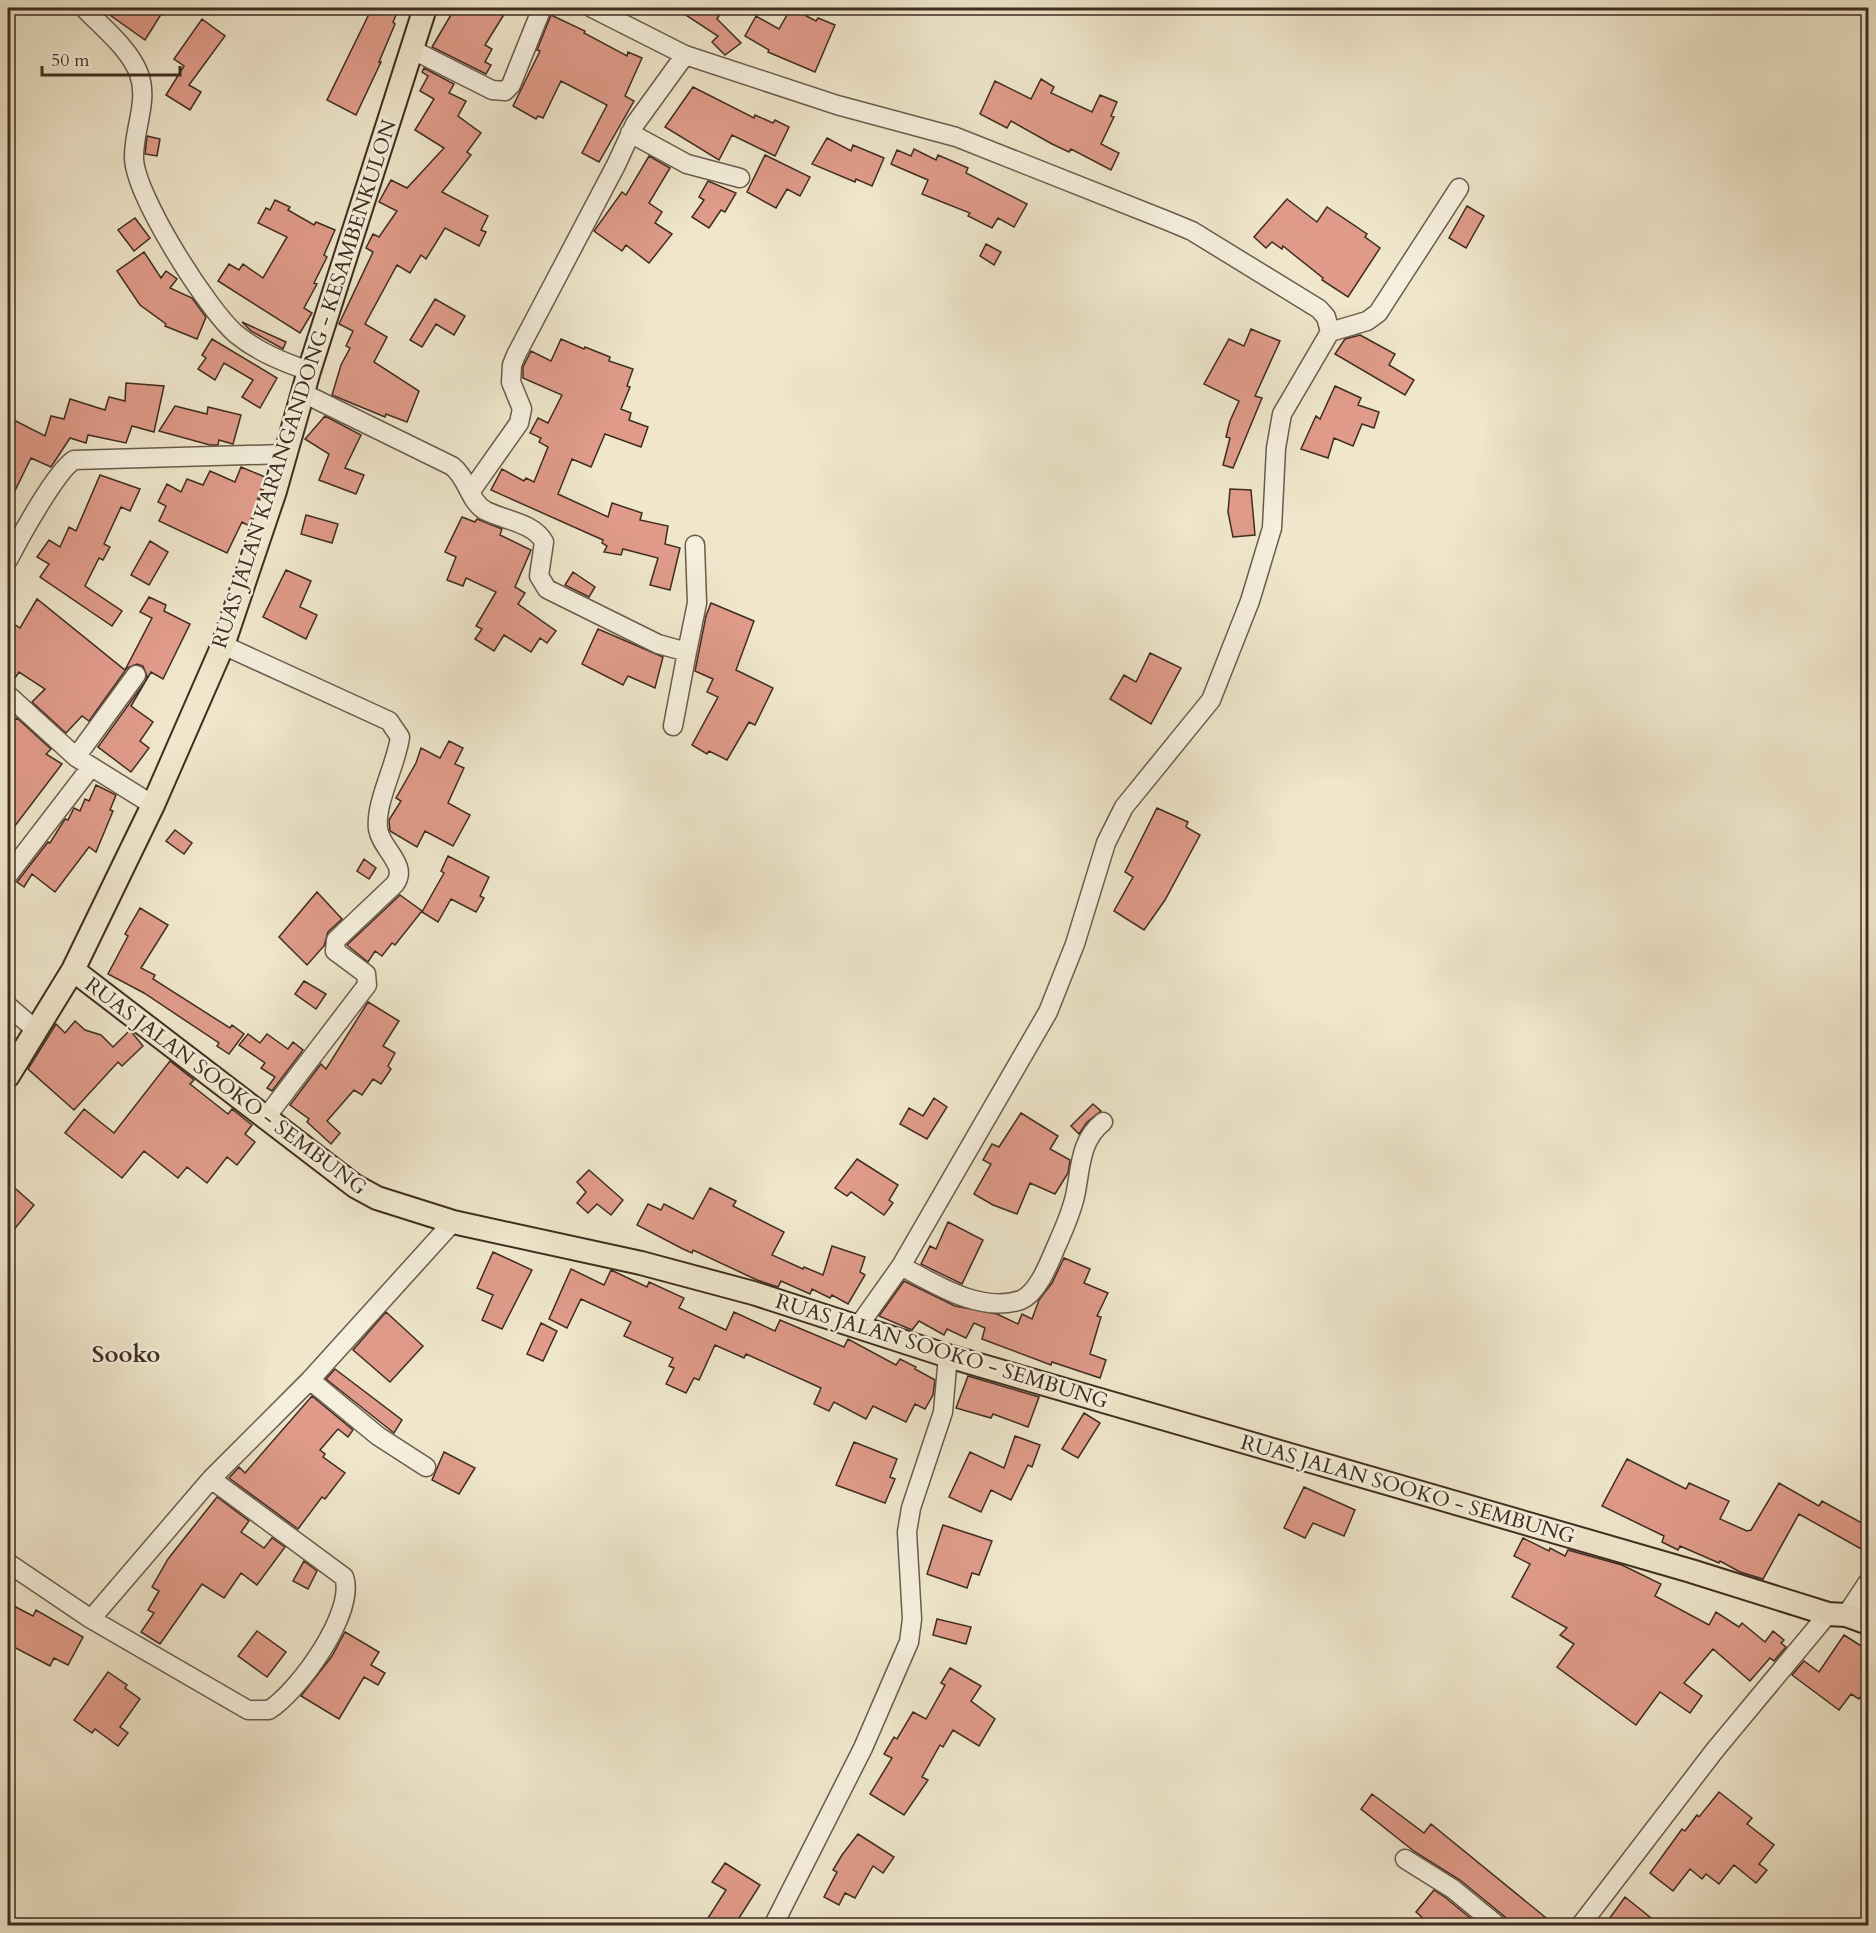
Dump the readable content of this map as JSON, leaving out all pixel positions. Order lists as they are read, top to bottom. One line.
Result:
{"streets":{"main road":["RUAS JALAN KARANGANDONG - KESAMBENKULON","RUAS JALAN SOOKO - SEMBUNG"]},"crossings":[["RUAS JALAN KARANGANDONG - KESAMBENKULON","RUAS JALAN SOOKO - SEMBUNG"]],"districts":["Sooko"],"scale_bar":"50 m"}
